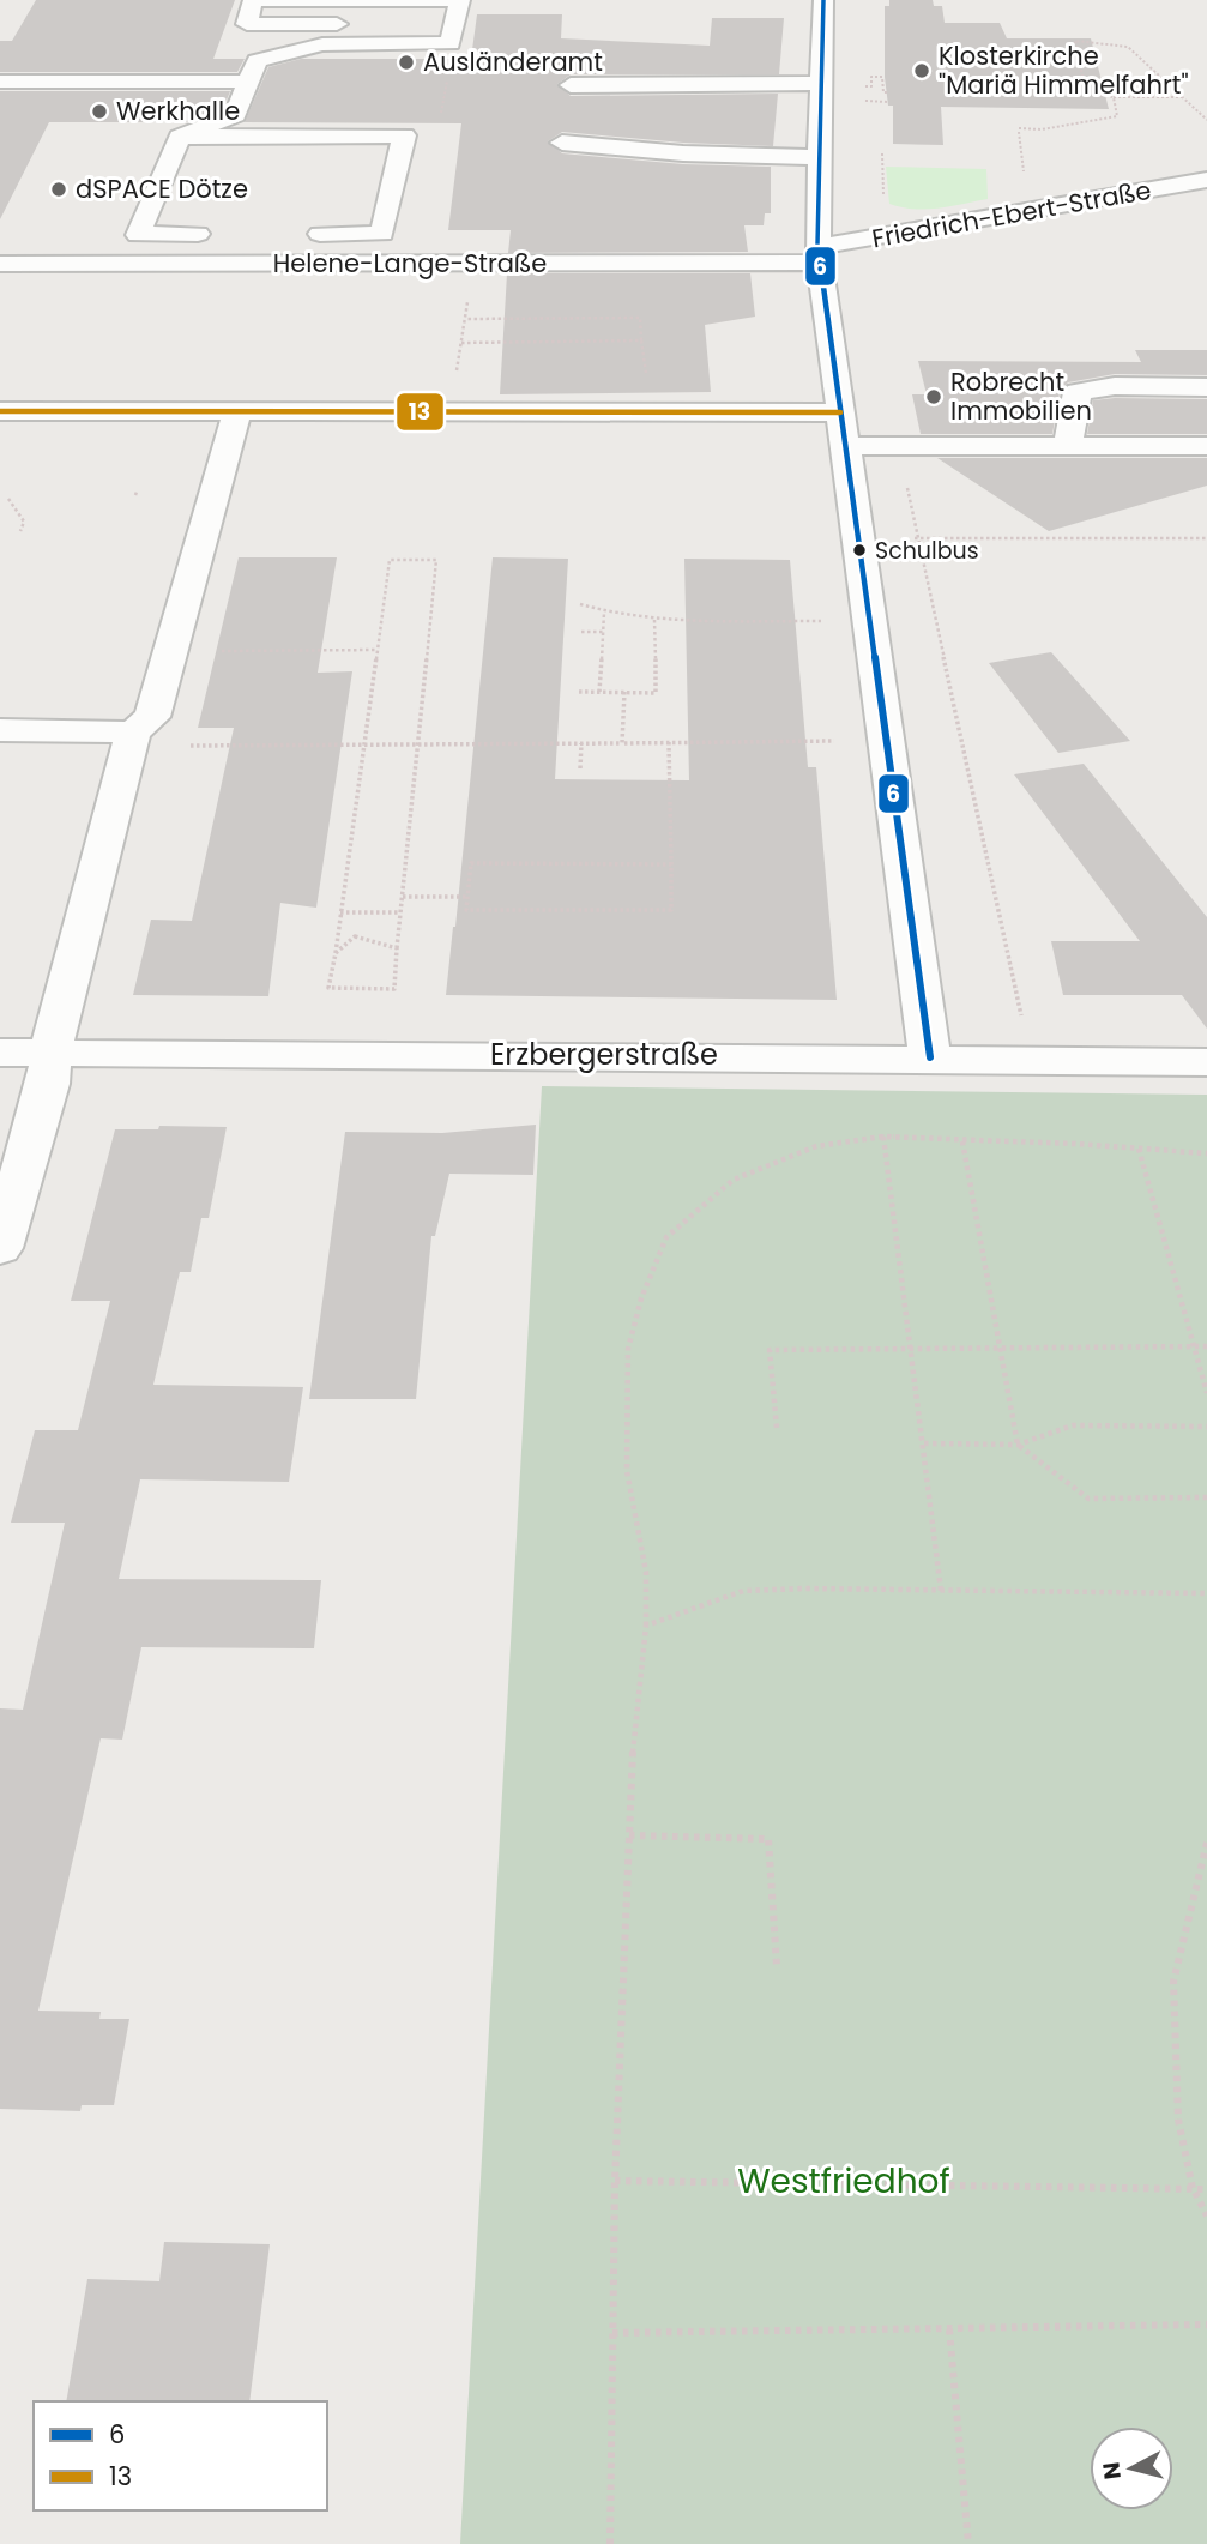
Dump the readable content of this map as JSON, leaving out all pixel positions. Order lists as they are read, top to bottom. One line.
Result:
{"streets":{"street":["Friedrich-Ebert-Straße","Helene-Lange-Straße","Erzbergerstraße"]},"crossings":[["Friedrich-Ebert-Straße","Helene-Lange-Straße"]],"parks":["Westfriedhof"],"places":["Ausländeramt","Klosterkirche \"Mariä Himmelfahrt\"","Werkhalle","dSPACE Dötze","Robrecht Immobilien","Schulbus"],"lines":["transit line 6","transit line 13"],"legend":["6","13"],"north":"left"}
